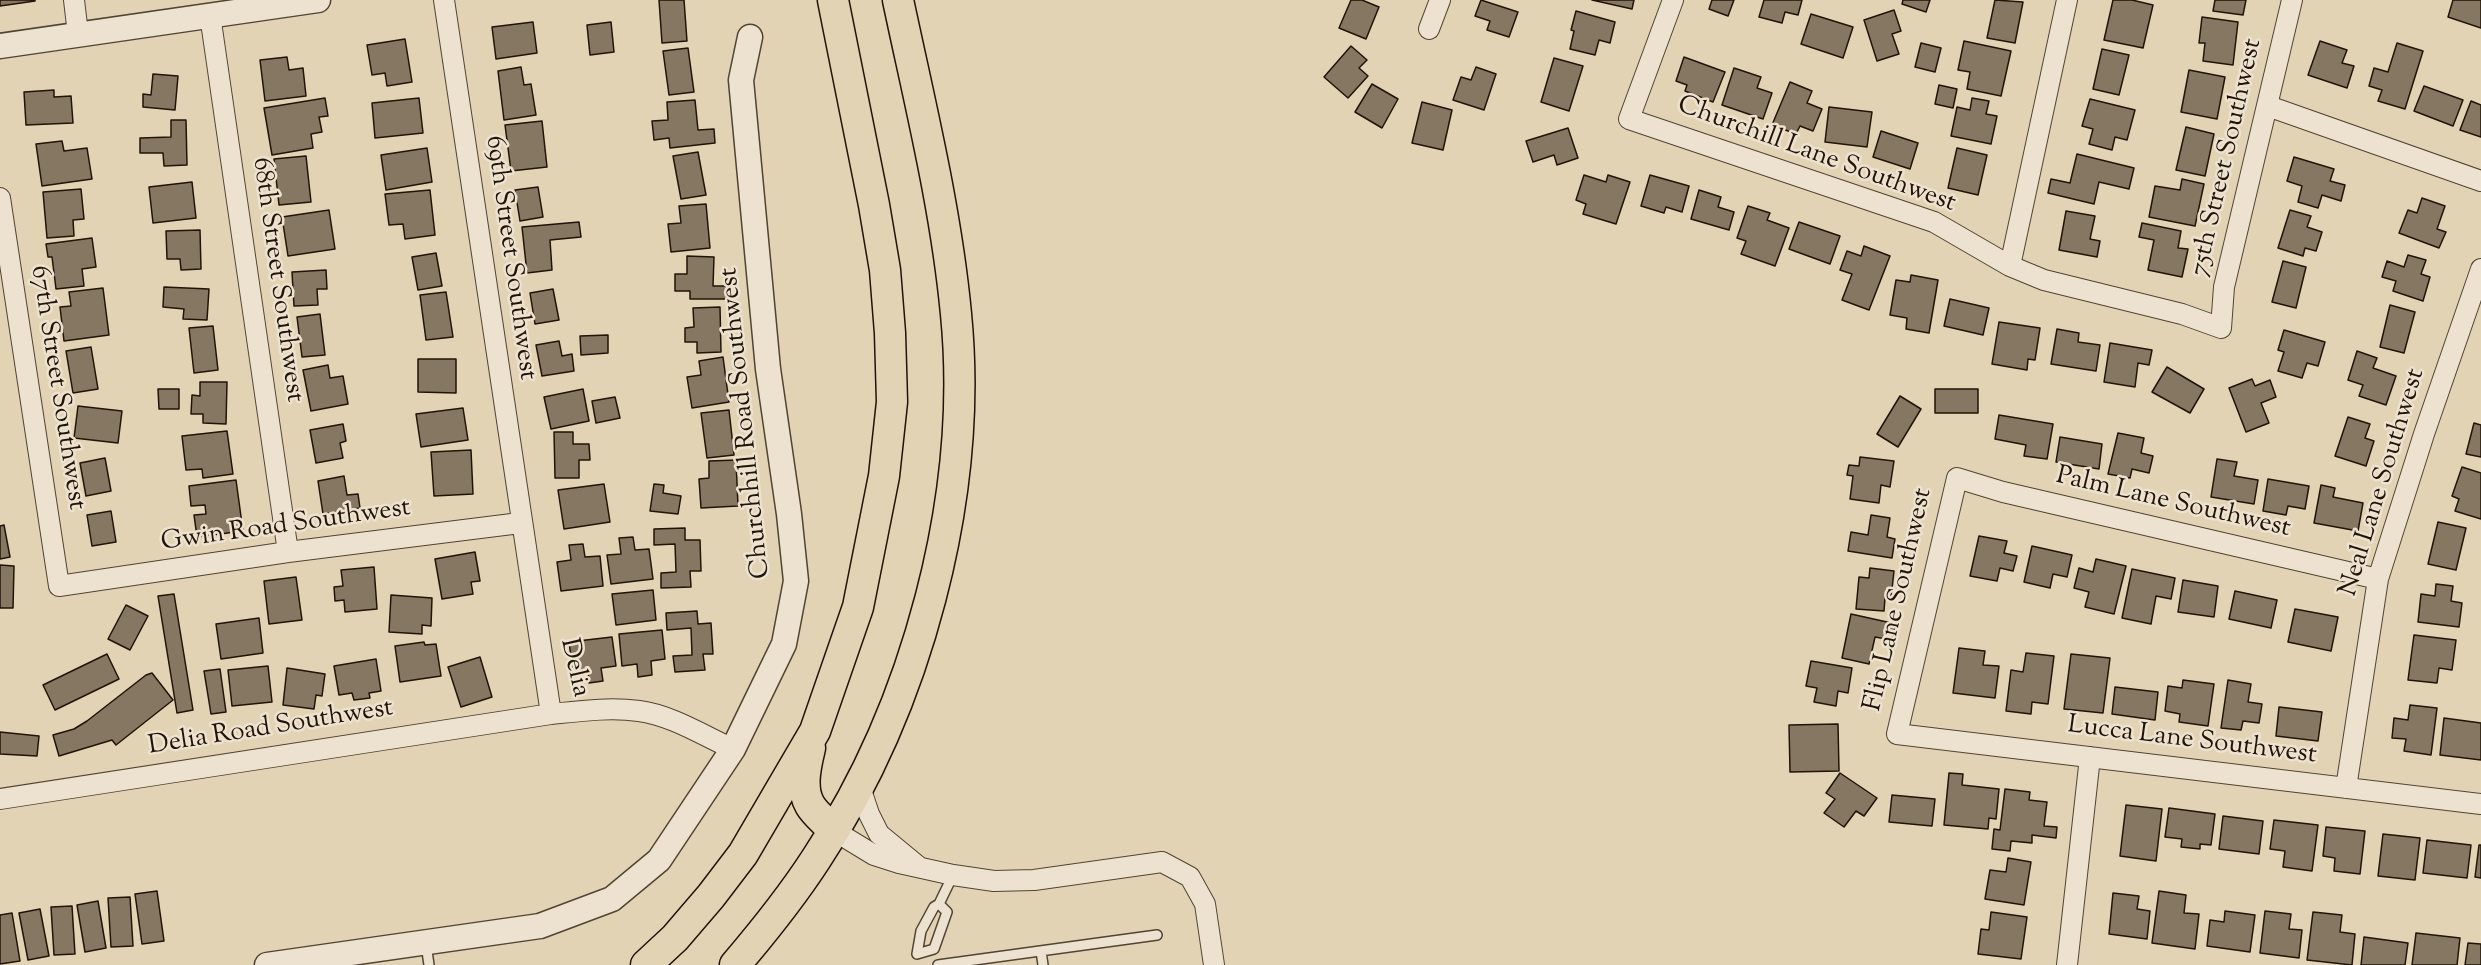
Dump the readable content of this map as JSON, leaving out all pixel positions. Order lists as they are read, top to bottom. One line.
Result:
{"streets":{"street":["Churchill Lane Southwest","75th Street Southwest","69th Street Southwest","68th Street Southwest","67th Street Southwest","Churchhill Road Southwest","Neal Lane Southwest","Palm Lane Southwest","Gwin Road Southwest","Flip Lane Southwest","Delia","Delia Road Southwest","Lucca Lane Southwest"]},"crossings":[["Churchill Lane Southwest","75th Street Southwest"],["69th Street Southwest","Gwin Road Southwest"],["69th Street Southwest","Delia"],["68th Street Southwest","Gwin Road Southwest"],["67th Street Southwest","Gwin Road Southwest"],["Churchhill Road Southwest","Delia"],["Neal Lane Southwest","Palm Lane Southwest"],["Neal Lane Southwest","Lucca Lane Southwest"],["Palm Lane Southwest","Flip Lane Southwest"],["Gwin Road Southwest","Delia"],["Flip Lane Southwest","Lucca Lane Southwest"],["Delia","Delia Road Southwest"]]}
